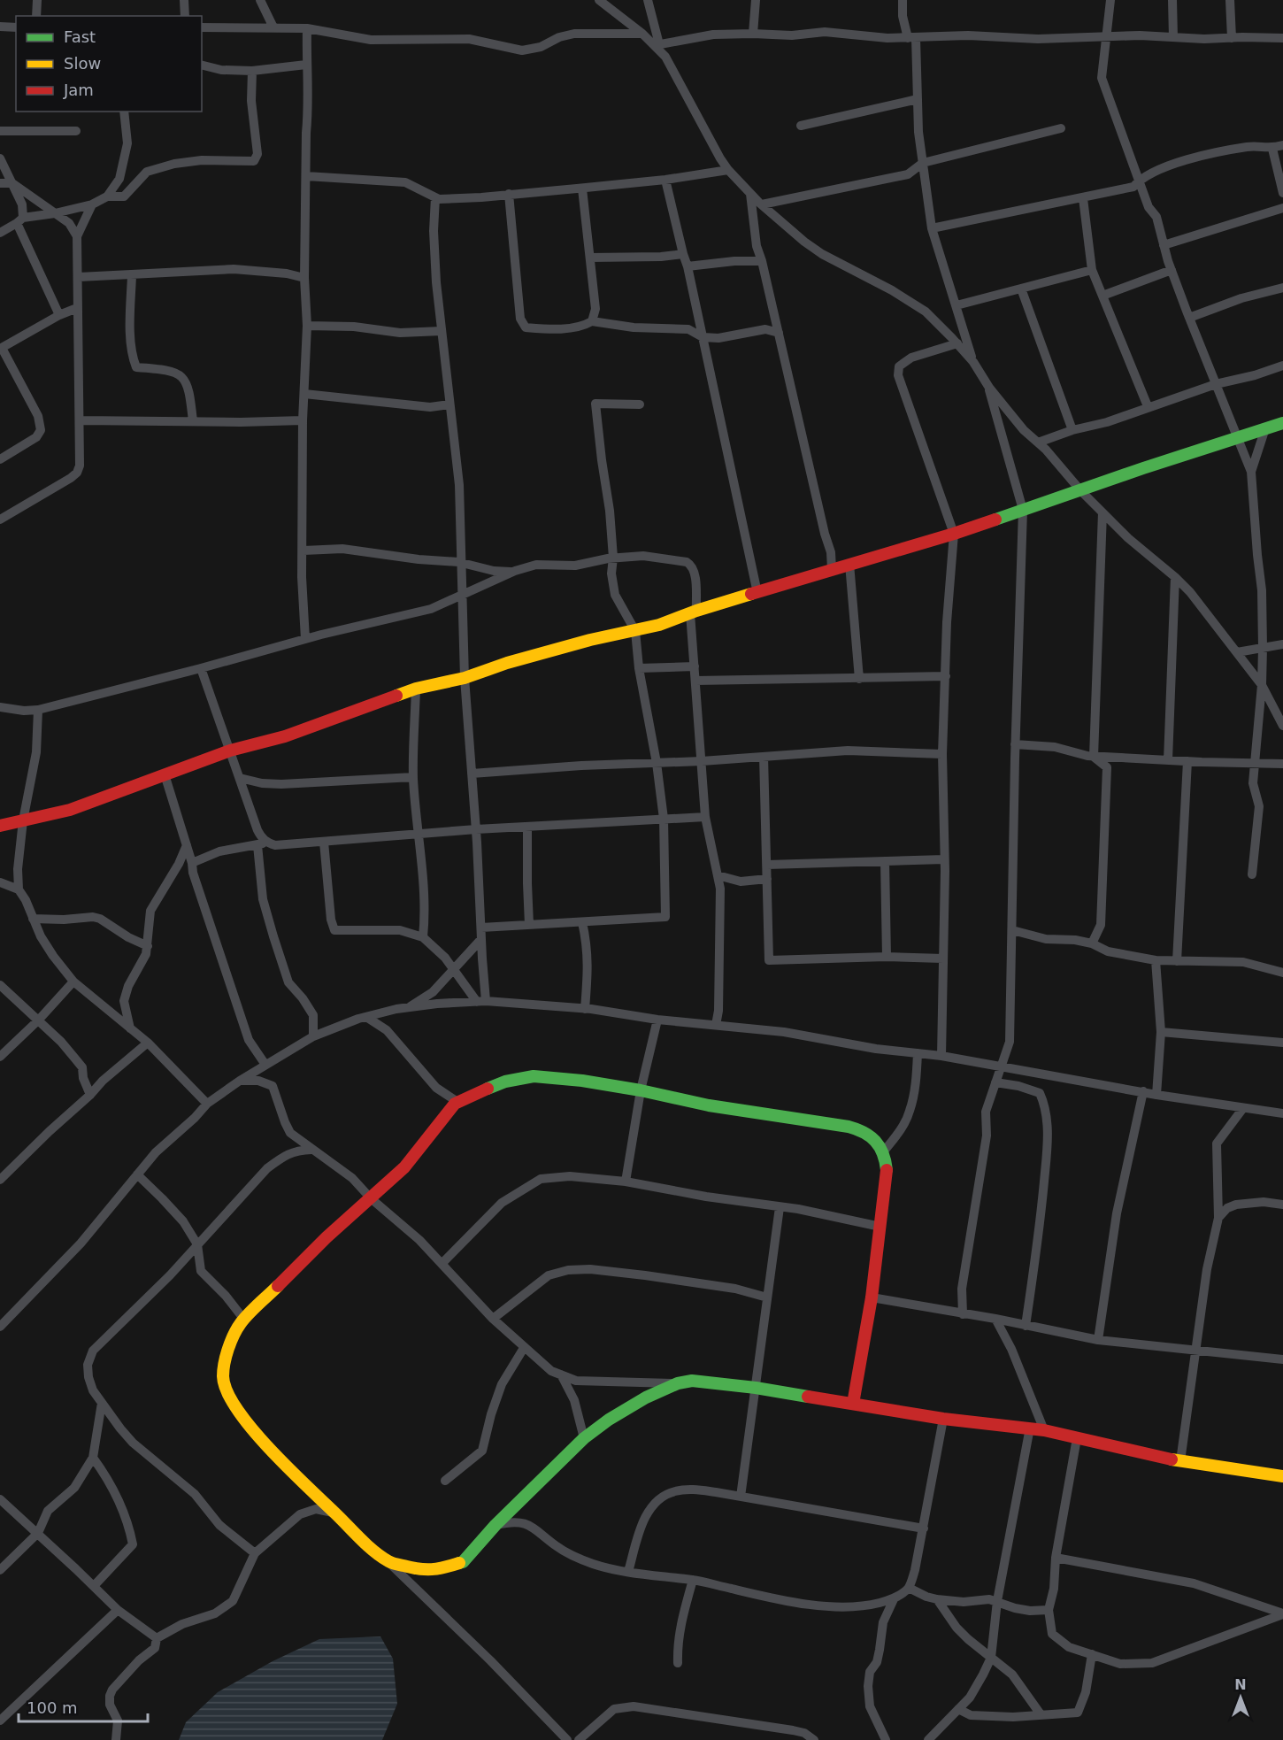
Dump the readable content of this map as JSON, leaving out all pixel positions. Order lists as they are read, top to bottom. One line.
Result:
{"legend":["Fast","Slow","Jam"],"scale_bar":"100 m","north":"top"}
